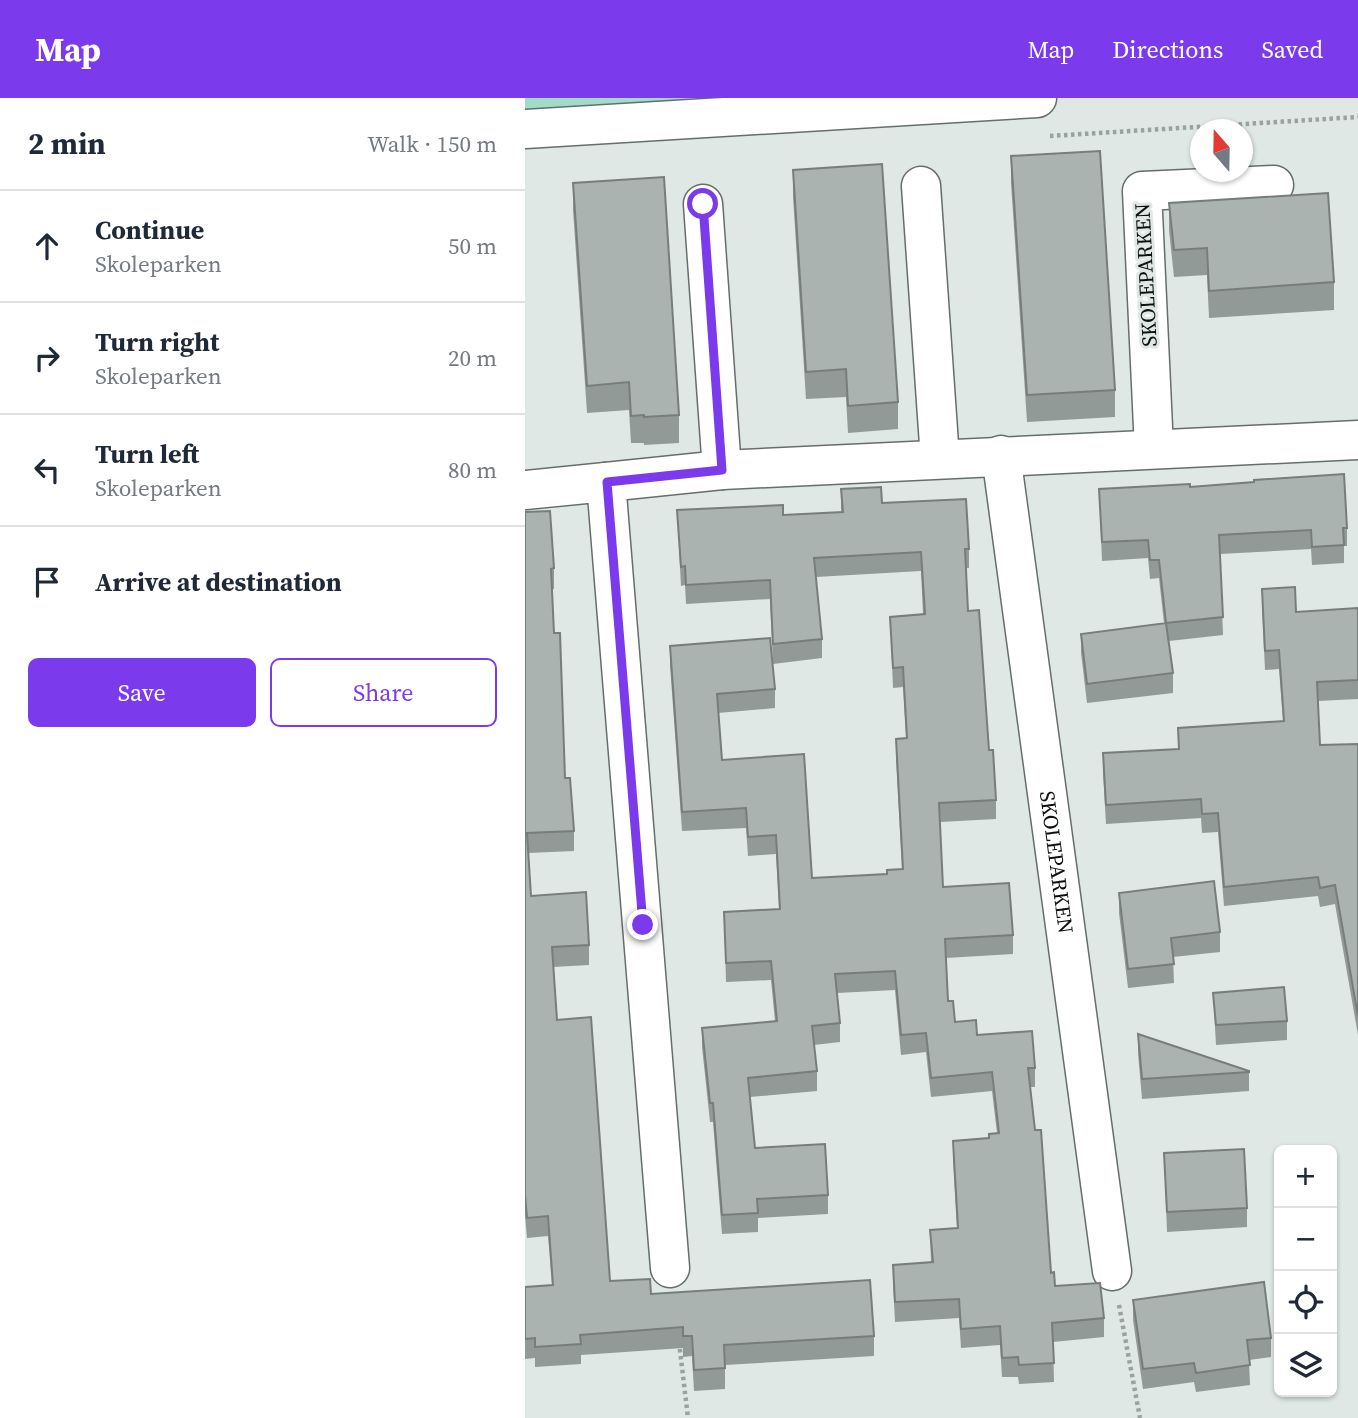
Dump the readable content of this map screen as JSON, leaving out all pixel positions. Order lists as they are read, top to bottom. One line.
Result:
{"streets":{"street":["SKOLEPARKEN"]},"north":"top","page":{"header":"Map","nav":["Map","Directions","Saved"],"heading":["2 min","Walk · 150 m"],"list":[["Continue","Skoleparken","50 m"],["Turn right","Skoleparken","20 m"],["Turn left","Skoleparken","80 m"],"Arrive at destination"],"buttons":["Save","Share"],"map_buttons":["+","−"]}}
